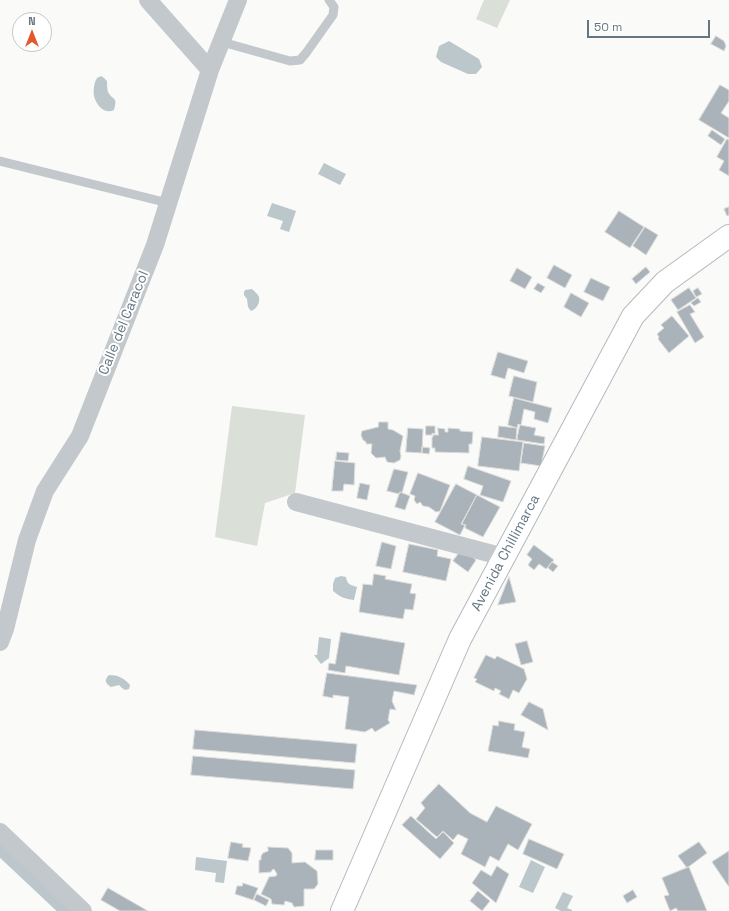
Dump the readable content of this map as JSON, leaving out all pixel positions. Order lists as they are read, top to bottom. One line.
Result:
{"streets":{"street":["Calle del Caracol","Avenida Chillimarca"]},"scale_bar":"50 m","north":"top"}
